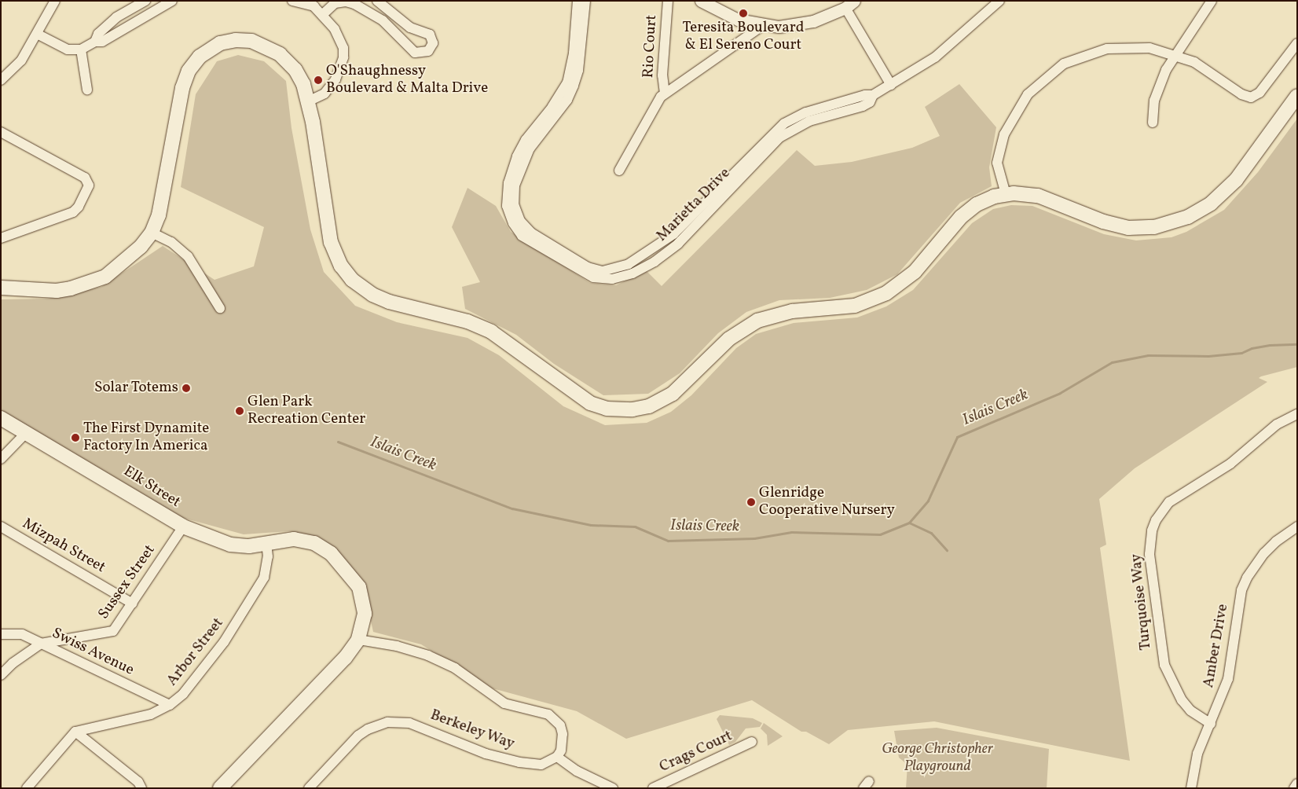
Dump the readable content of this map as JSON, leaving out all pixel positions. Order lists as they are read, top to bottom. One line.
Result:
{"streets":{"main road":["Elk Street"],"street":["Rio Court","Marietta Drive","Mizpah Street","Sussex Street","Turquoise Way","Amber Drive","Swiss Avenue","Arbor Street","Berkeley Way","Crags Court"]},"crossings":[["Elk Street","Sussex Street"],["Elk Street","Arbor Street"],["Mizpah Street","Sussex Street"],["Sussex Street","Swiss Avenue"],["Turquoise Way","Amber Drive"],["Swiss Avenue","Arbor Street"]],"water":["Islais Creek"],"parks":["George Christopher Playground"],"places":["Teresita Boulevard & El Sereno Court","O'Shaughnessy Boulevard & Malta Drive","Solar Totems","Glen Park Recreation Center","The First Dynamite Factory In America","Glenridge Cooperative Nursery"]}
